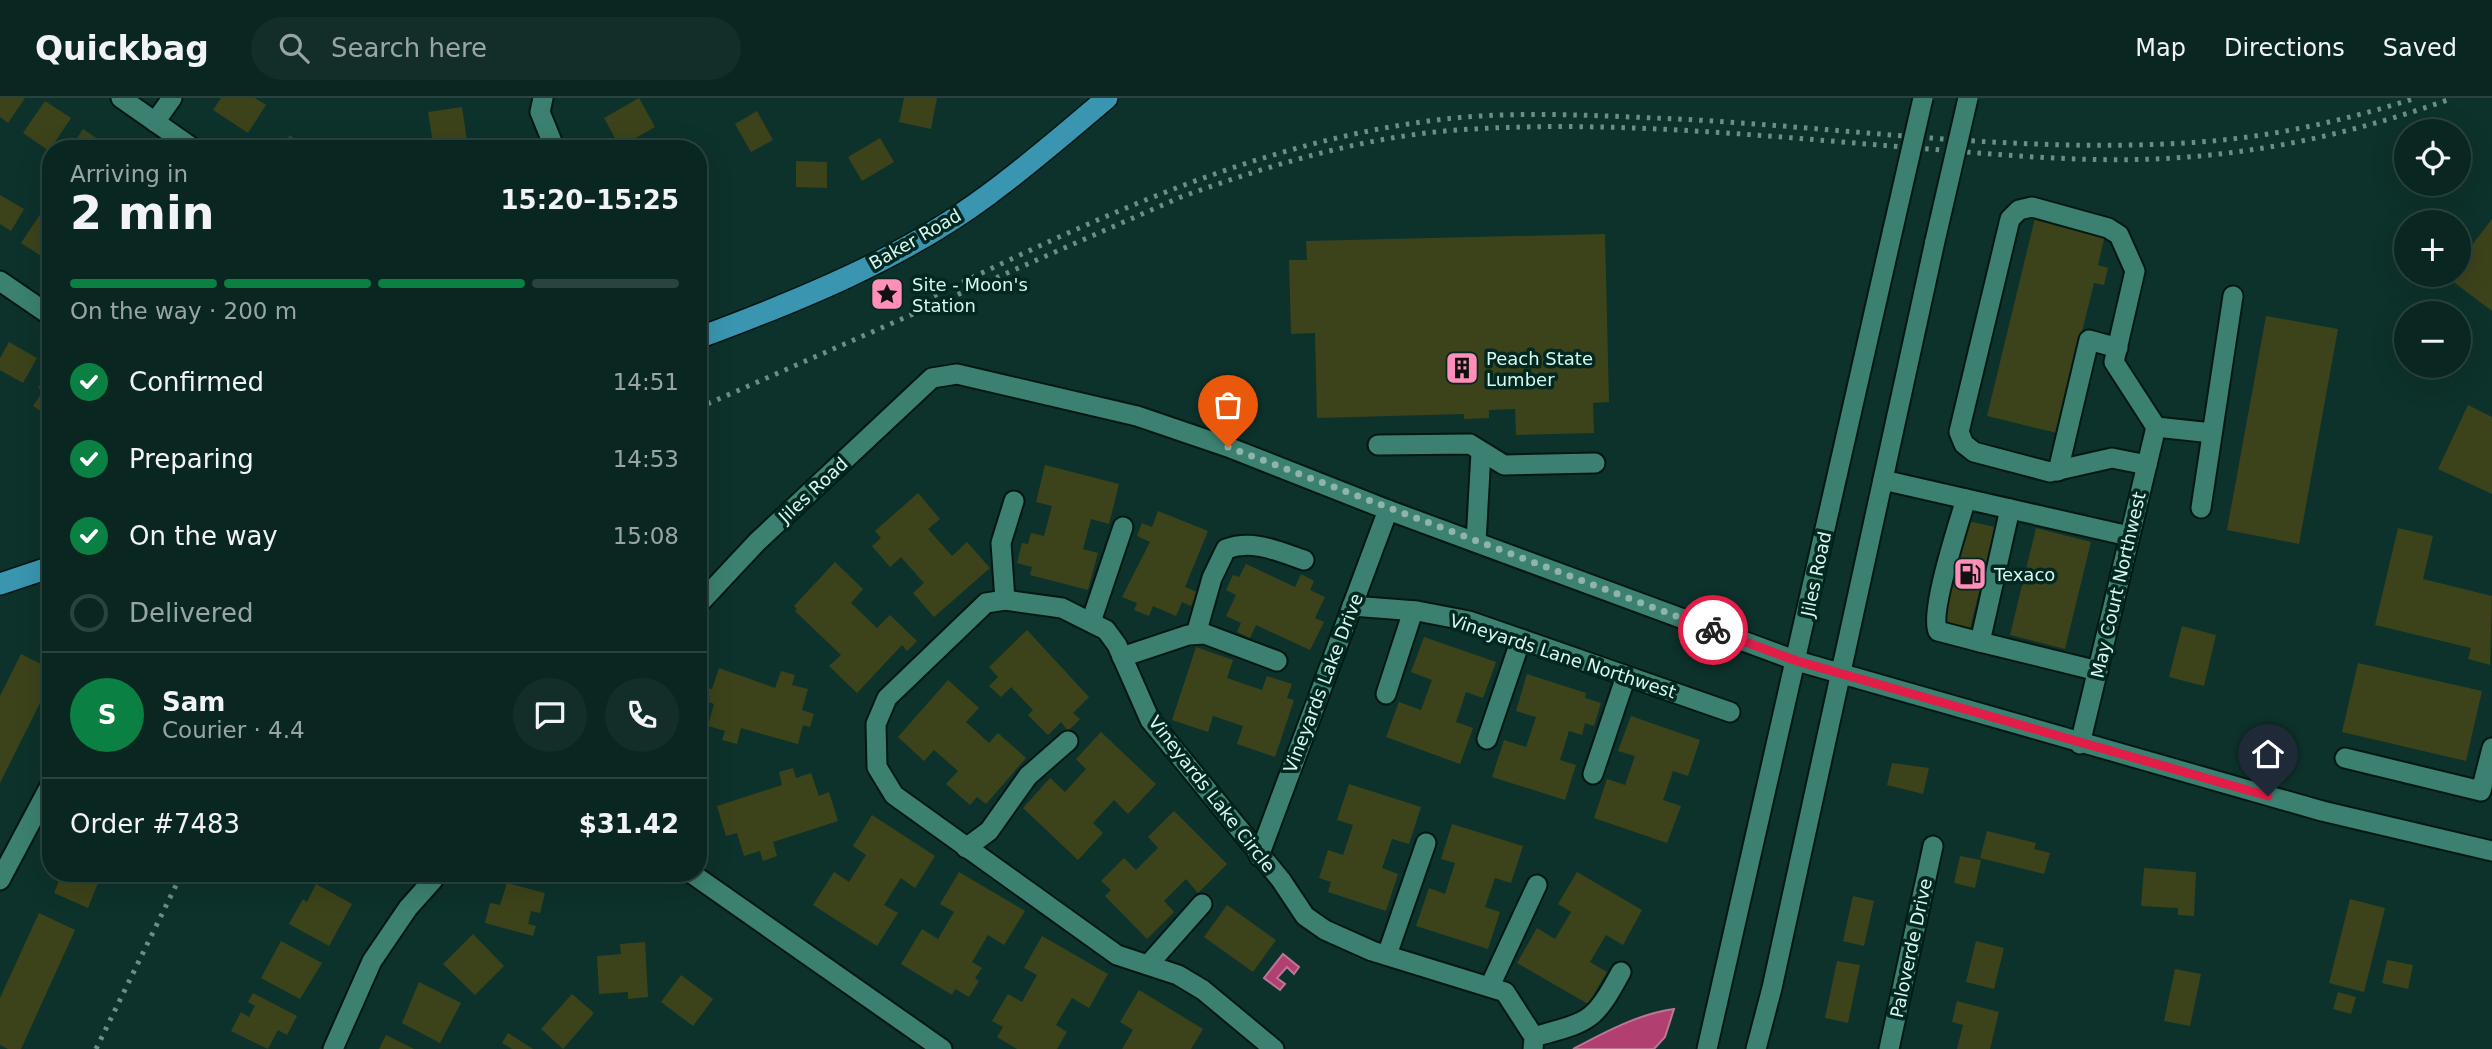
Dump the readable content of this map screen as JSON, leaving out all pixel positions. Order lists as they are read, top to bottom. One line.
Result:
{"streets":{"main road":["Baker Road"],"street":["Jiles Road","May Court Northwest","Vineyards Lane Northwest","Vineyards Lake Drive","Vineyards Lake Circle","Paloverde Drive"]},"crossings":[["Jiles Road","Vineyards Lake Drive"],["Vineyards Lane Northwest","Vineyards Lake Drive"],["Vineyards Lake Drive","Vineyards Lake Circle"]],"places":{"place":["Site - Moon's Station"],"building":["Peach State Lumber"],"fuel station":["Texaco"]},"page":{"header":"Quickbag","search":"Search here","nav":["Map","Directions","Saved"],"map_buttons":["+","−"],"heading":["2 min","Arriving in","15:20–15:25"],"panel":["Sam","Courier · 4.4","Order #7483","$31.42"],"bar":"On the way · 200 m","list":[["Confirmed","14:51"],["Preparing","14:53"],["On the way","15:08"],"Delivered"],"round":"S"}}
